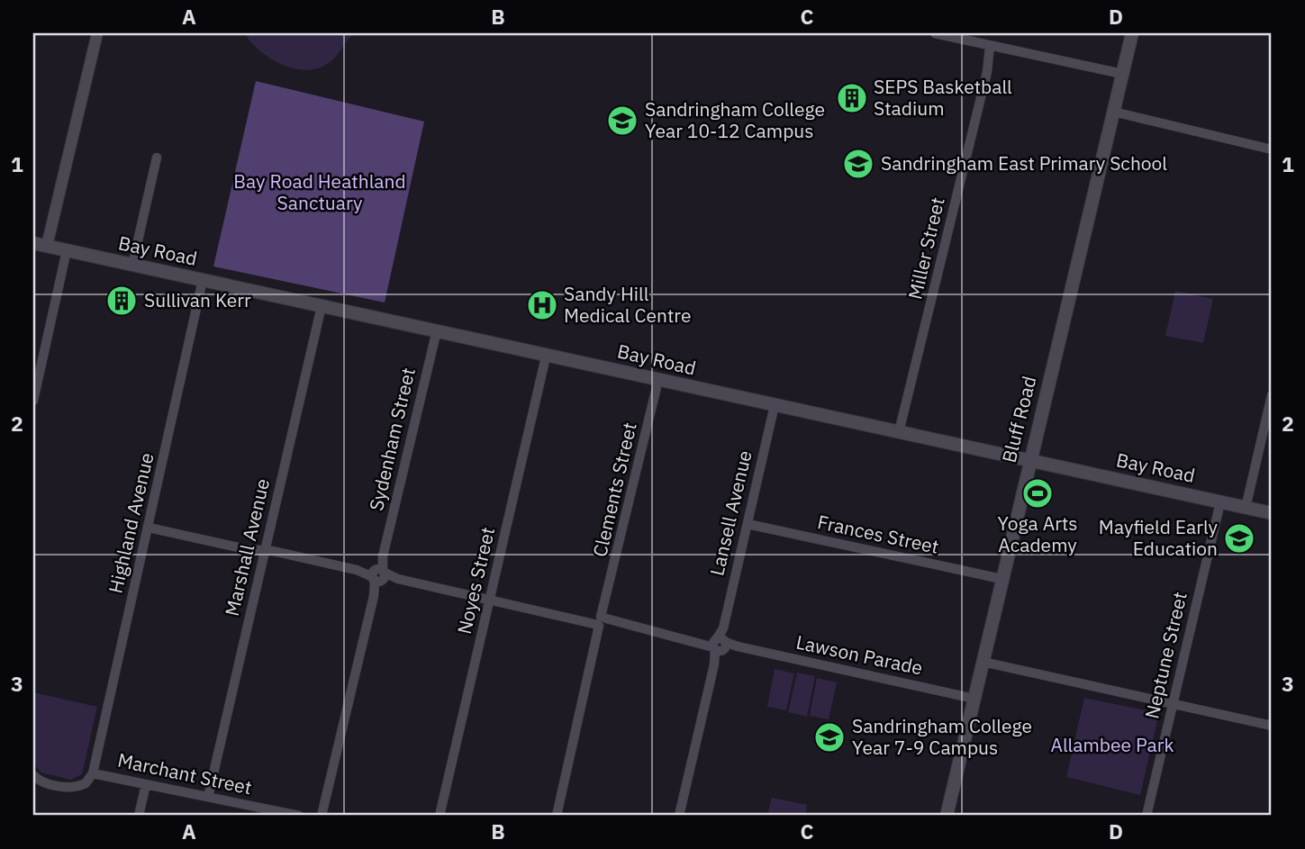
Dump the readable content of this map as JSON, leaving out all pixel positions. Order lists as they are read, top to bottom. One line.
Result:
{"streets":{"main road":["Bay Road","Bluff Road"],"street":["Miller Street","Sydenham Street","Clements Street","Lansell Avenue","Highland Avenue","Frances Street","Marshall Avenue","Noyes Street","Lawson Parade","Neptune Street","Marchant Street"]},"crossings":[["Miller Street","Bay Road"],["Bay Road","Bluff Road"],["Bay Road","Sydenham Street"],["Bay Road","Clements Street"],["Bay Road","Lansell Avenue"],["Bay Road","Highland Avenue"],["Bay Road","Marshall Avenue"],["Bay Road","Noyes Street"],["Bay Road","Neptune Street"],["Bluff Road","Frances Street"],["Bluff Road","Lawson Parade"],["Sydenham Street","Lawson Parade"],["Clements Street","Lawson Parade"],["Lansell Avenue","Frances Street"],["Lansell Avenue","Lawson Parade"],["Highland Avenue","Lawson Parade"],["Highland Avenue","Marchant Street"],["Marshall Avenue","Lawson Parade"],["Marshall Avenue","Marchant Street"],["Noyes Street","Lawson Parade"]],"parks":["Bay Road Heathland Sanctuary","Allambee Park"],"places":{"building":["SEPS Basketball Stadium","Sullivan Kerr"],"school or university":["Sandringham College Year 10-12 Campus","Sandringham East Primary School","Mayfield Early Education","Sandringham College Year 7-9 Campus"],"hospital":["Sandy Hill Medical Centre"],"sports":["Yoga Arts Academy"]},"grid":{"columns":["A","B","C","D"],"rows":["1","2","3"]}}
